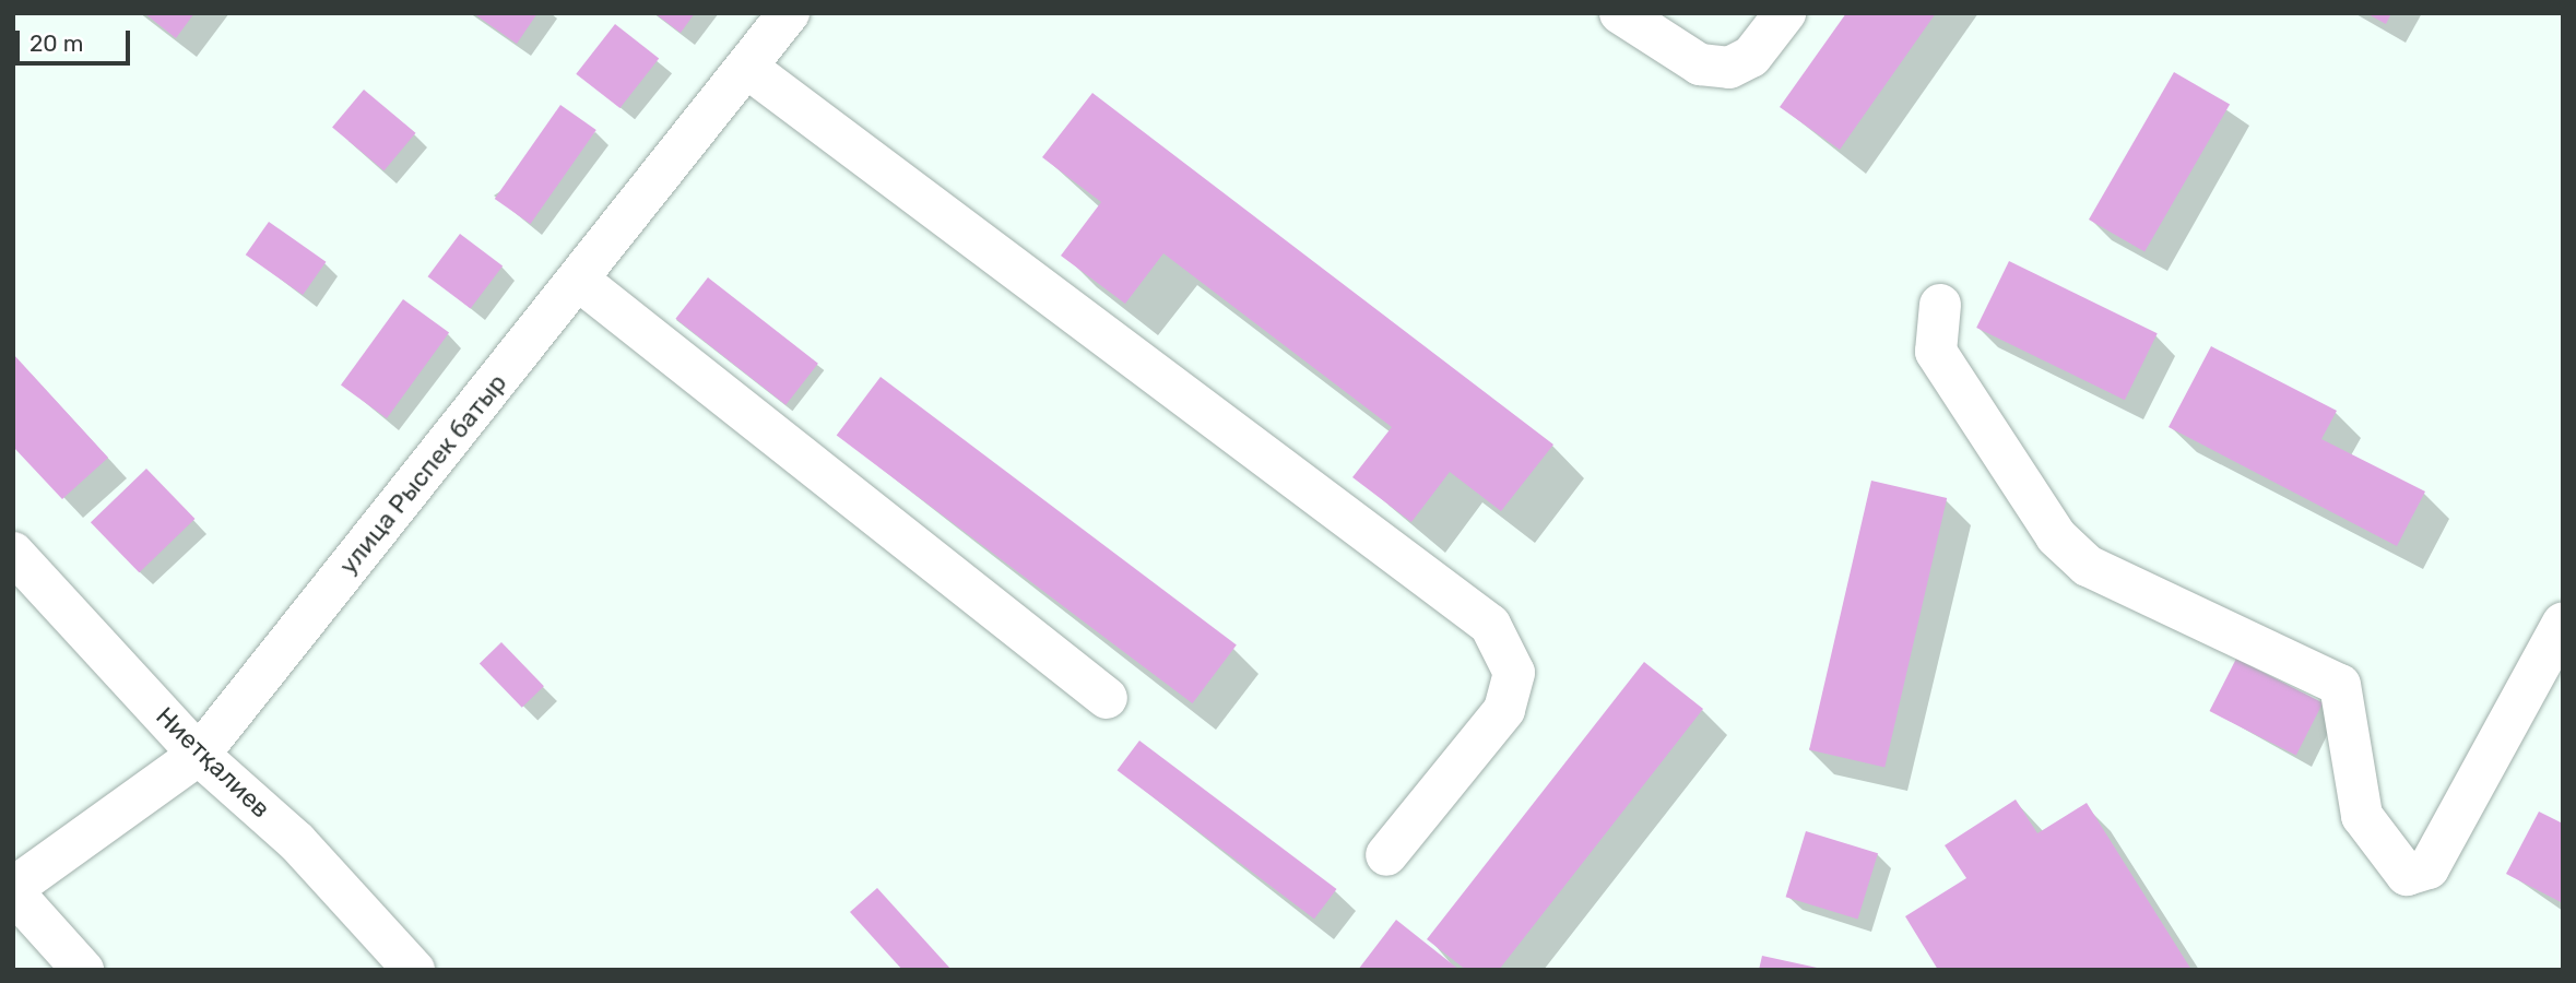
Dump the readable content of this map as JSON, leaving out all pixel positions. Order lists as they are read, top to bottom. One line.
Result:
{"streets":{"street":["улица Рыспек батыр","Ниетқалиев"]},"crossings":[["улица Рыспек батыр","Ниетқалиев"]],"scale_bar":"20 m"}
